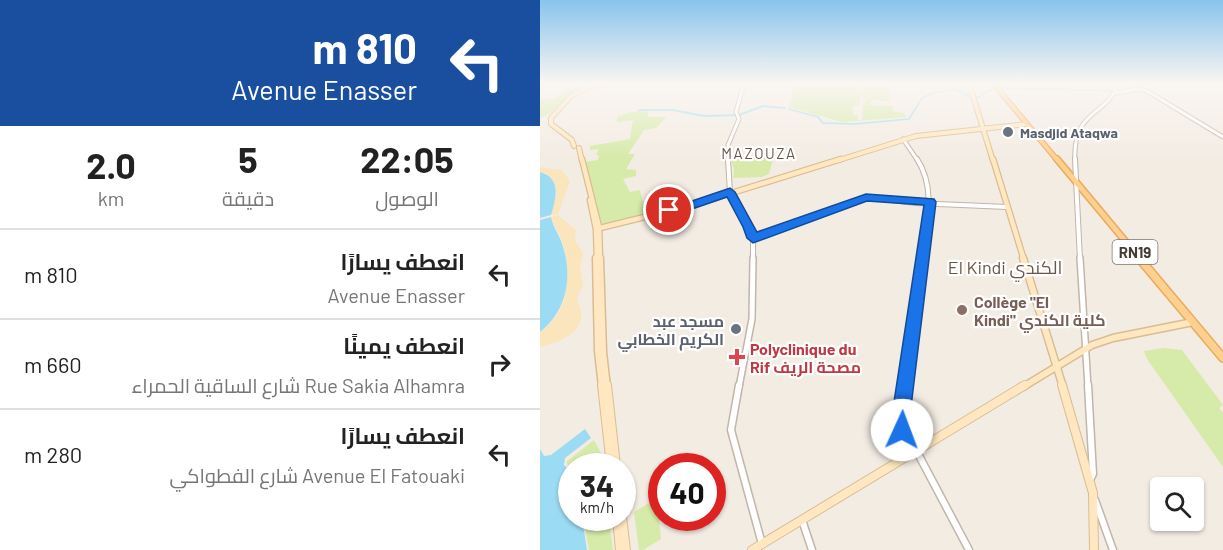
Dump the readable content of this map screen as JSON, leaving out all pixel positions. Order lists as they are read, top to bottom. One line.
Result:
{"streets":{"main road":["RN19"]},"districts":["MAZOUZA","El Kindi الكندي"],"places":{"other":["Masdjid Ataqwa","Collège \"El Kindi\" كلية الكندي","مسجد عبد الكريم الخطابي"],"health":["Polyclinique du Rif مصحة الريف"]},"page":{"turn":["810 m","Avenue Enasser"],"eta":["22:05","الوصول","5","دقيقة","2.0","km"],"list":[{"name":"انعطف يسارًا","note":"Avenue Enasser","value":"810 m"},{"name":"انعطف يمينًا","note":"Rue Sakia Alhamra شارع الساقية الحمراء","value":"660 m"},{"name":"انعطف يسارًا","note":"Avenue El Fatouaki شارع الفطواكي","value":"280 m"}],"speed":"34 km/h","limit":"40"}}
